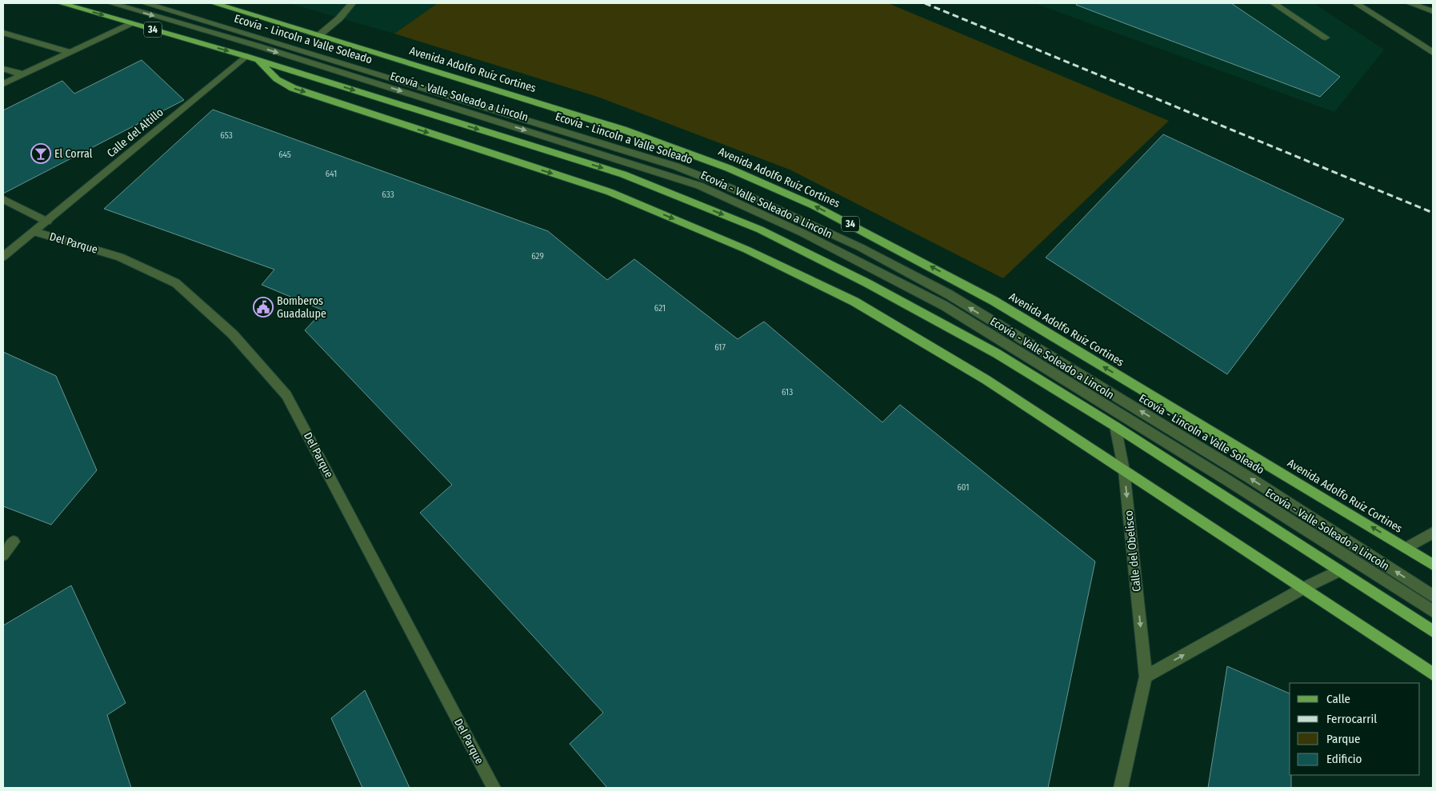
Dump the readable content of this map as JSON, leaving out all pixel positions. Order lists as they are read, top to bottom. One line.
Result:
{"streets":{"main road":["34","Avenida Adolfo Ruíz Cortines"],"street":["Ecovía - Lincoln a Valle Soleado","Ecovía - Valle Soleado a Lincoln","Calle del Altillo","Del Parque","Calle del Obelisco"]},"crossings":[["34","Calle del Altillo"],["34","Calle del Obelisco"],["Calle del Altillo","Del Parque"]],"one_way":["Ecovía - Lincoln a Valle Soleado","Ecovía - Valle Soleado a Lincoln","Calle del Obelisco"],"places":{"bar":["El Corral"],"public building":["Bomberos Guadalupe"]},"house_numbers":["653","645","641","633","629","621","617","613","601"],"legend":["Calle","Ferrocarril","Parque","Edificio"]}
